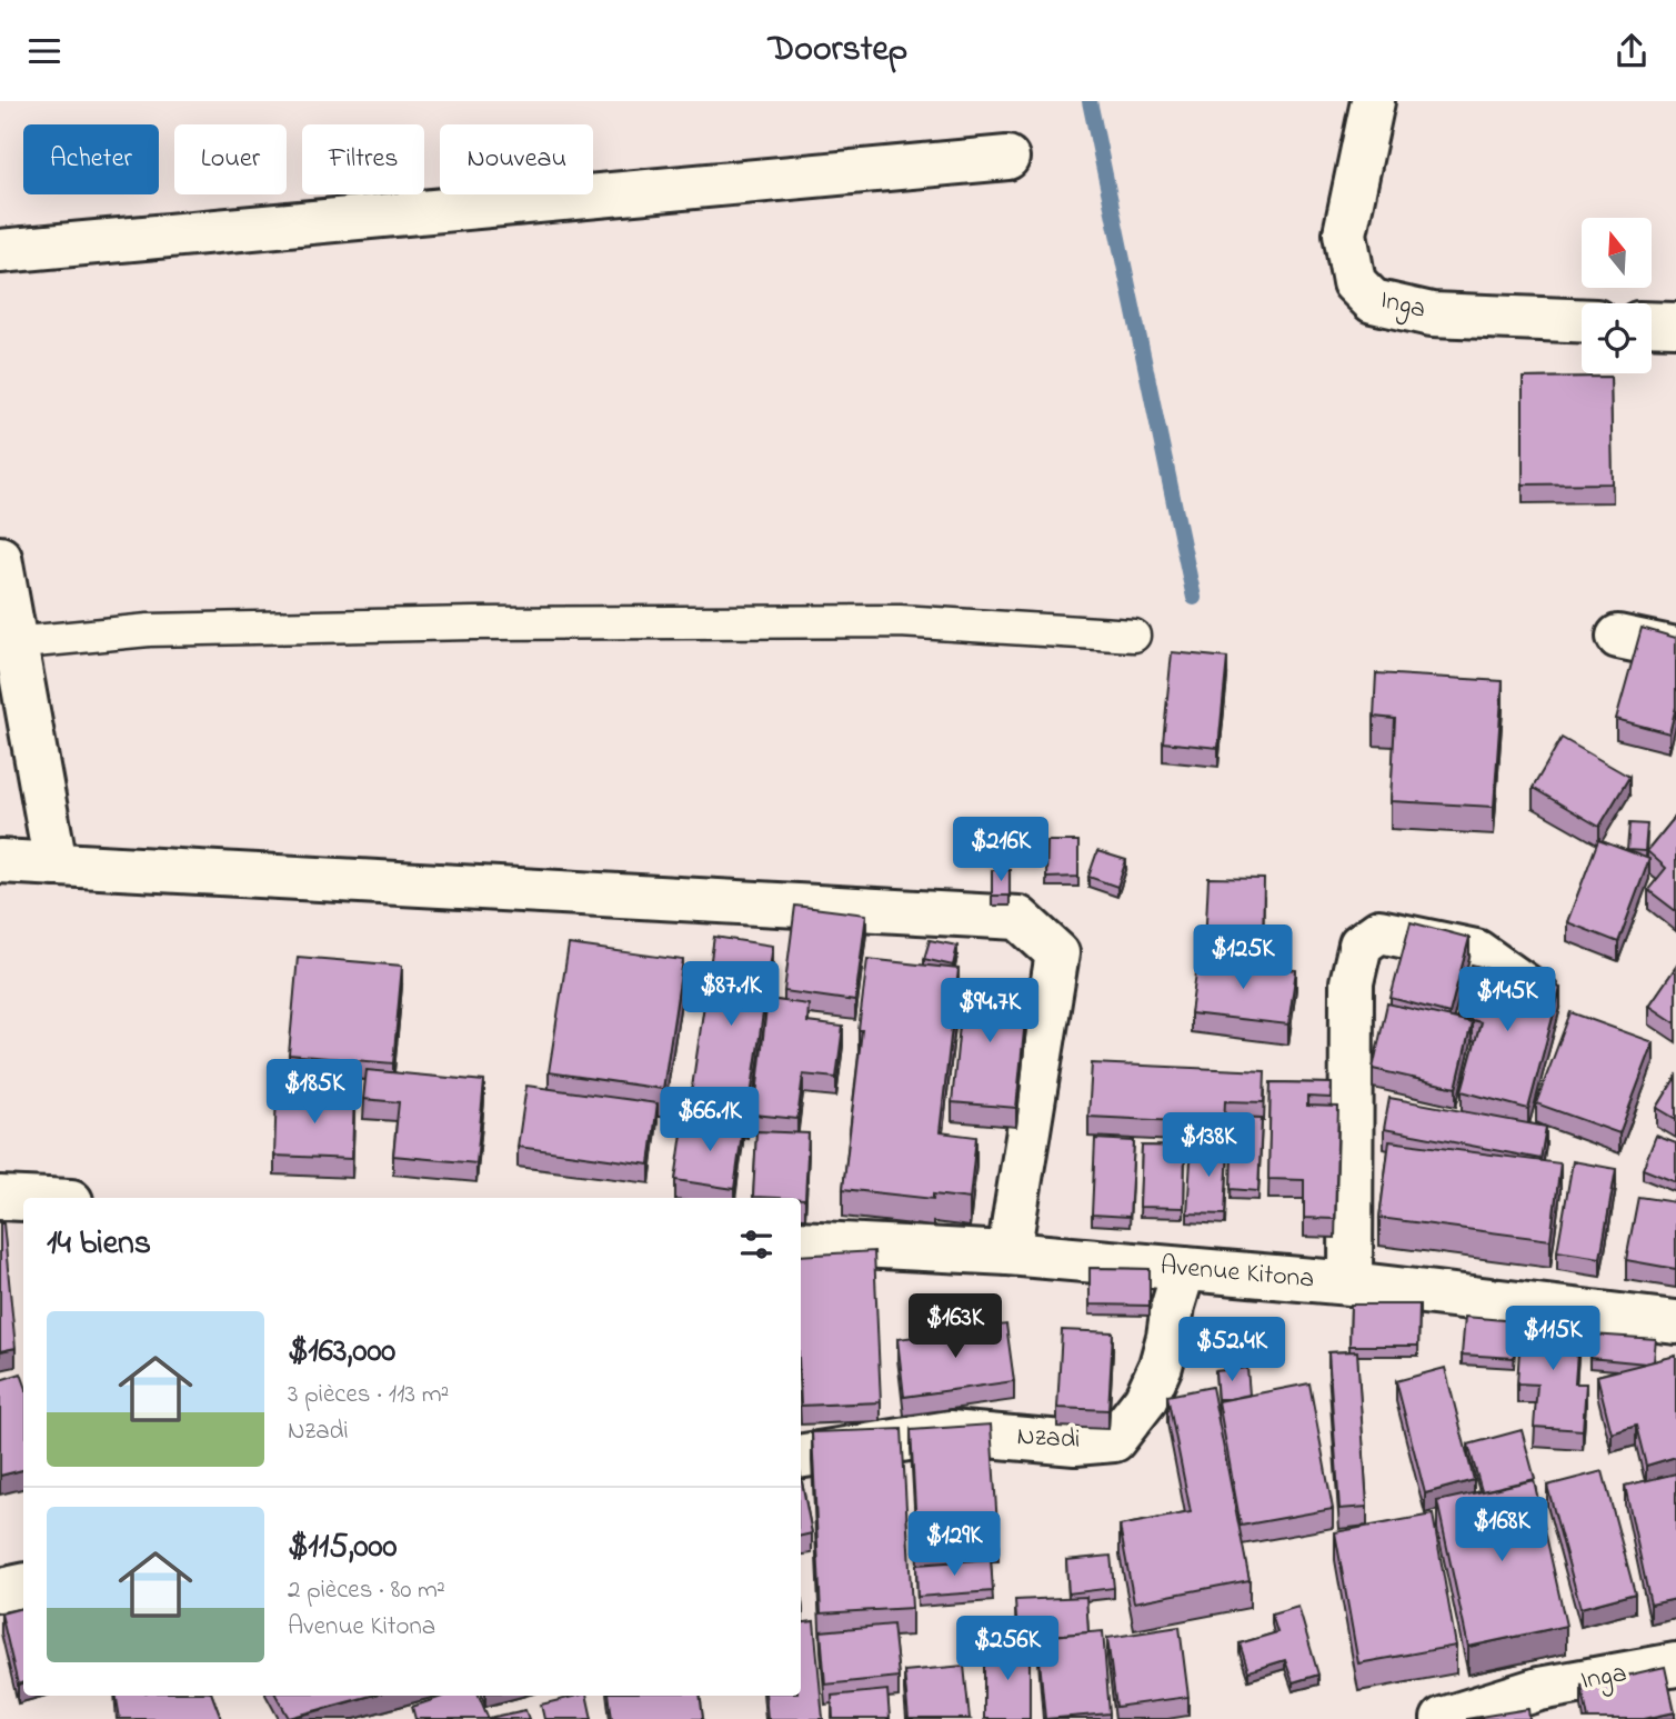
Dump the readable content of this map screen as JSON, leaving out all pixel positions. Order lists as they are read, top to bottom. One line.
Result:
{"streets":{"street":["Inga","Avenue Kitona","Nzadi"]},"crossings":[["Avenue Kitona","Nzadi"]],"north":"top","page":{"header":"Doorstep","chip":["Acheter","Louer","Filtres","Nouveau"],"price":["$216K","$125K","$87.1K","$145K","$94.7K","$185K","$66.1K","$138K","$163K","$115K","$52.4K","$168K","$129K","$256K"],"heading":"14 biens","list":[{"name":"$163,000","note":"3 pièces · 113 m² · Nzadi"},{"name":"$115,000","note":"2 pièces · 80 m² · Avenue Kitona"}]}}
